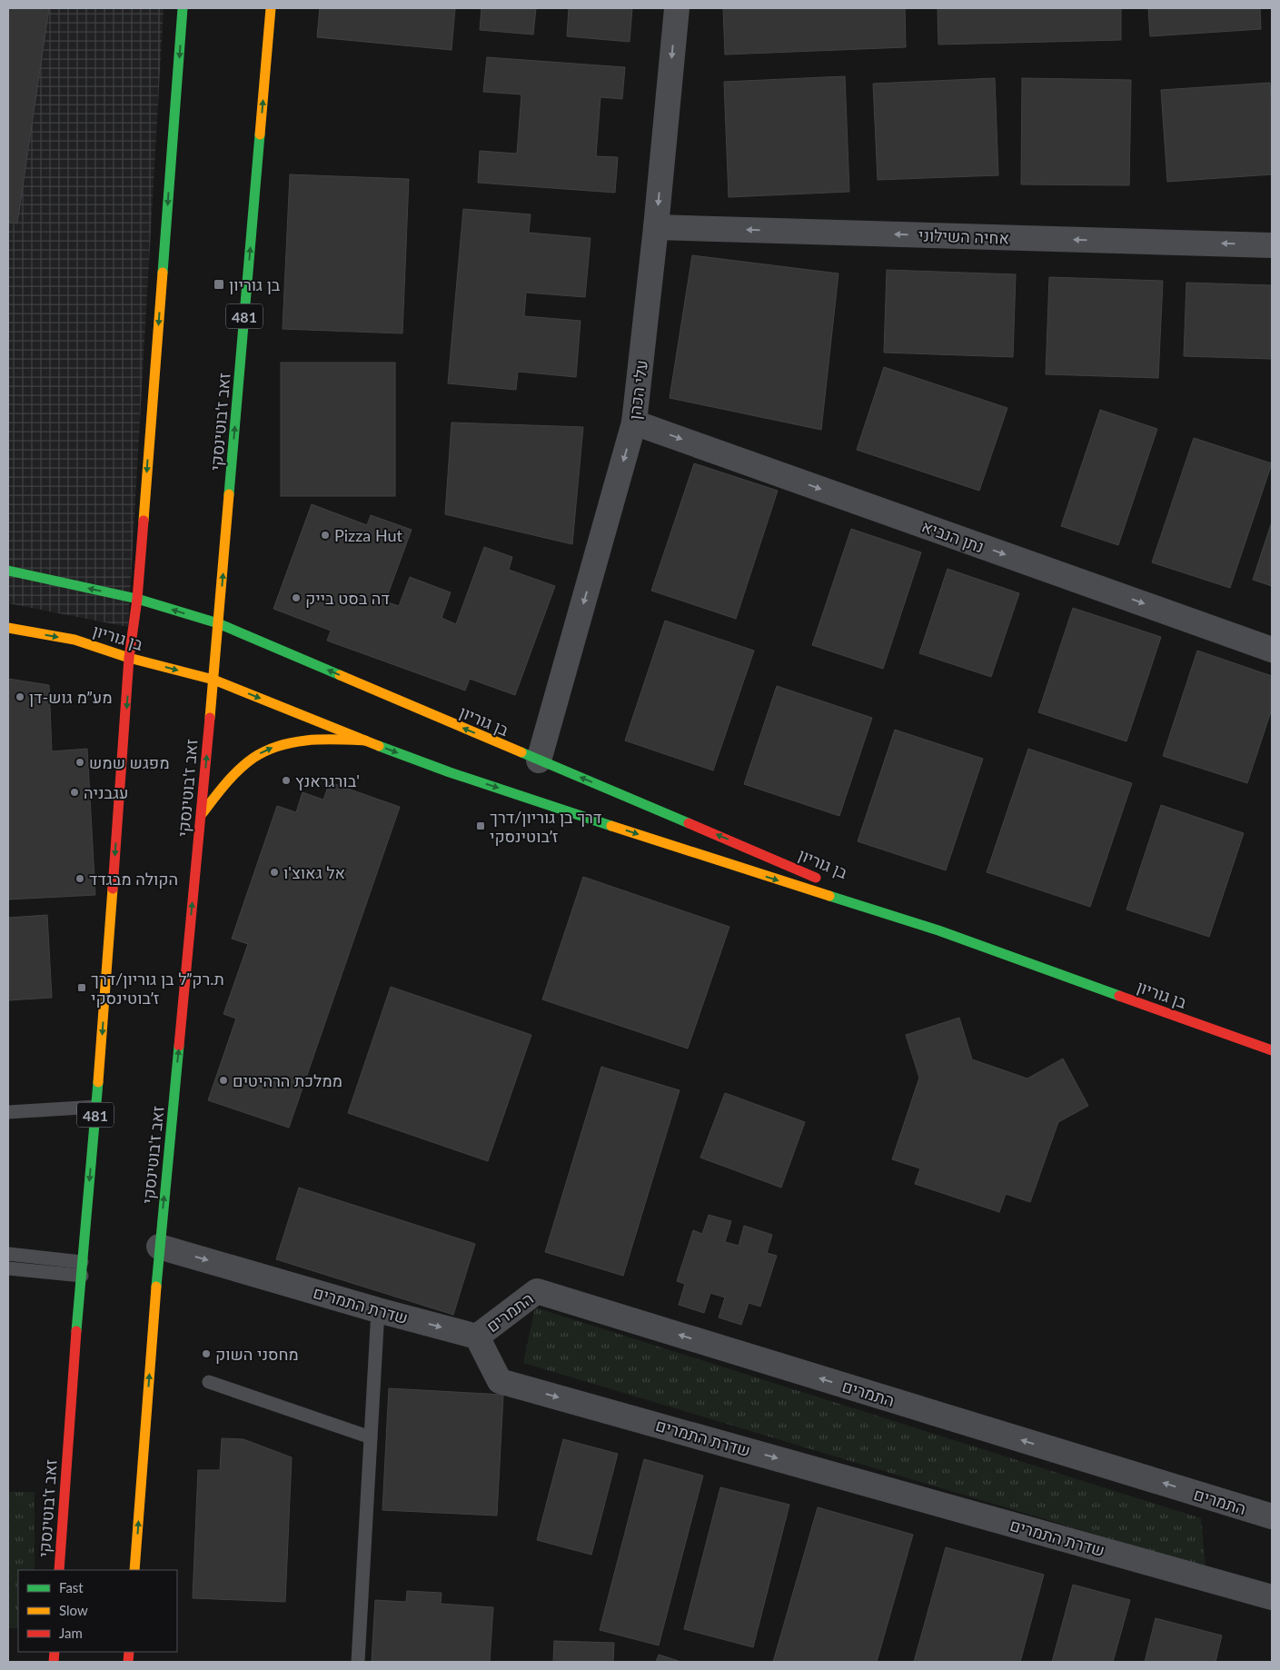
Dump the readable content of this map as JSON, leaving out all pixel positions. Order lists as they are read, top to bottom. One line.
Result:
{"streets":{"main road":["481","זאב ז'בוטינסקי","בן גוריון"],"street":["אחיה השילוני","עלי הכהן","נתן הנביא","שדרת התמרים","התמרים"]},"crossings":[["אחיה השילוני","עלי הכהן"],["עלי הכהן","נתן הנביא"],["עלי הכהן","בן גוריון"],["זאב ז'בוטינסקי","בן גוריון"],["זאב ז'בוטינסקי","שדרת התמרים"],["שדרת התמרים","התמרים"]],"one_way":["אחיה השילוני","עלי הכהן","נתן הנביא","שדרת התמרים","התמרים"],"places":{"transit":["בן גוריון","דרך בן גוריון/דרך ז׳בוטינסקי","ת.רק״ל בן גוריון/דרך ז׳בוטינסקי"],"other":["Pizza Hut","דה בסט בייק","מע״מ גוש-דן","מפגש שמש","בורגראנץ'","עגבניה","אל גאוצ'ו","הקולה מבגדד","ממלכת הרהיטים","מחסני השוק"]},"legend":["Fast","Slow","Jam"]}
